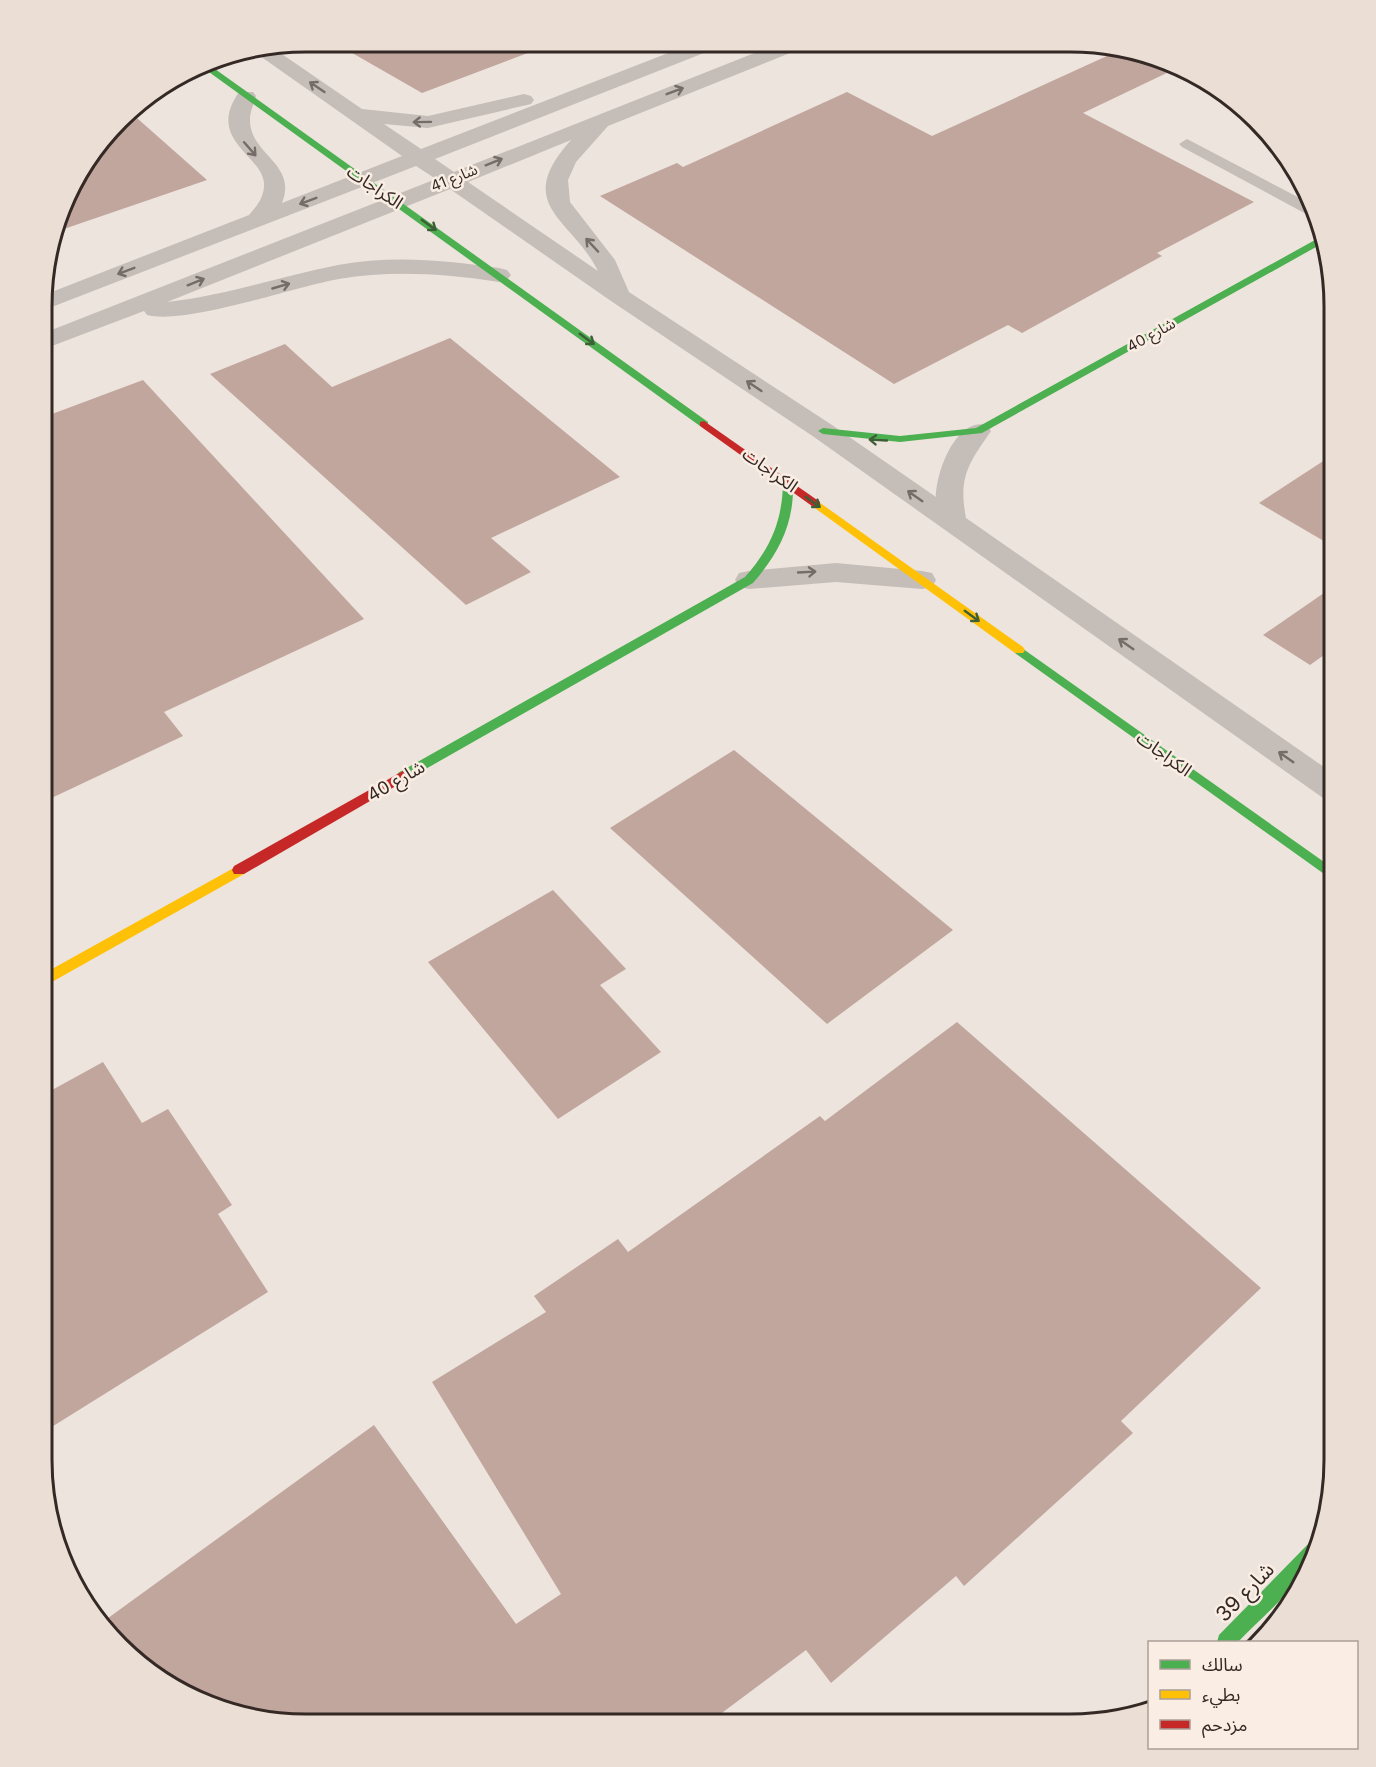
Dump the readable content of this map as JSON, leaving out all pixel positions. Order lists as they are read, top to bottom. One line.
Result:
{"streets":{"street":["شارع 41","الكراجات","شارع 40","شارع 39"]},"crossings":[["شارع 41","الكراجات"],["الكراجات","شارع 40"]],"legend":["سالك","بطيء","مزدحم"]}
